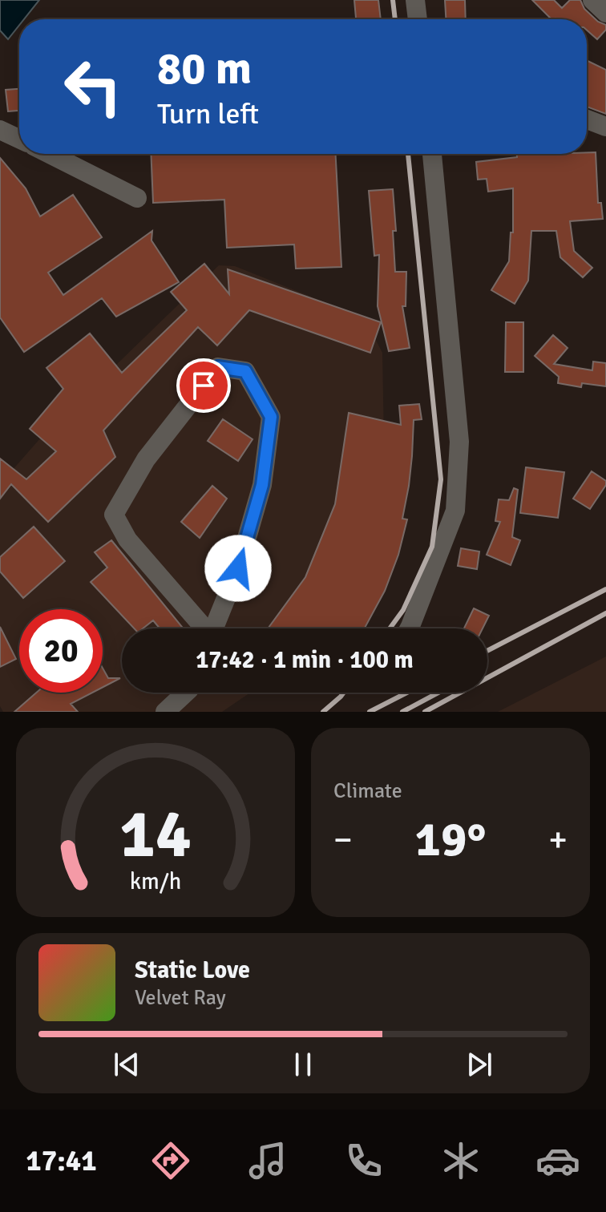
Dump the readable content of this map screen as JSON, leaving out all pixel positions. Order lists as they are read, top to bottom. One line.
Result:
{"page":{"turn":["80 m","Turn left"],"limit":"20","trip":"17:42 · 1 min · 100 m","tile":"Climate","heat":["−","19°","+"],"song":["Static Love","Velvet Ray"],"tabs":"17:41","gauge":["14","km/h"]}}
